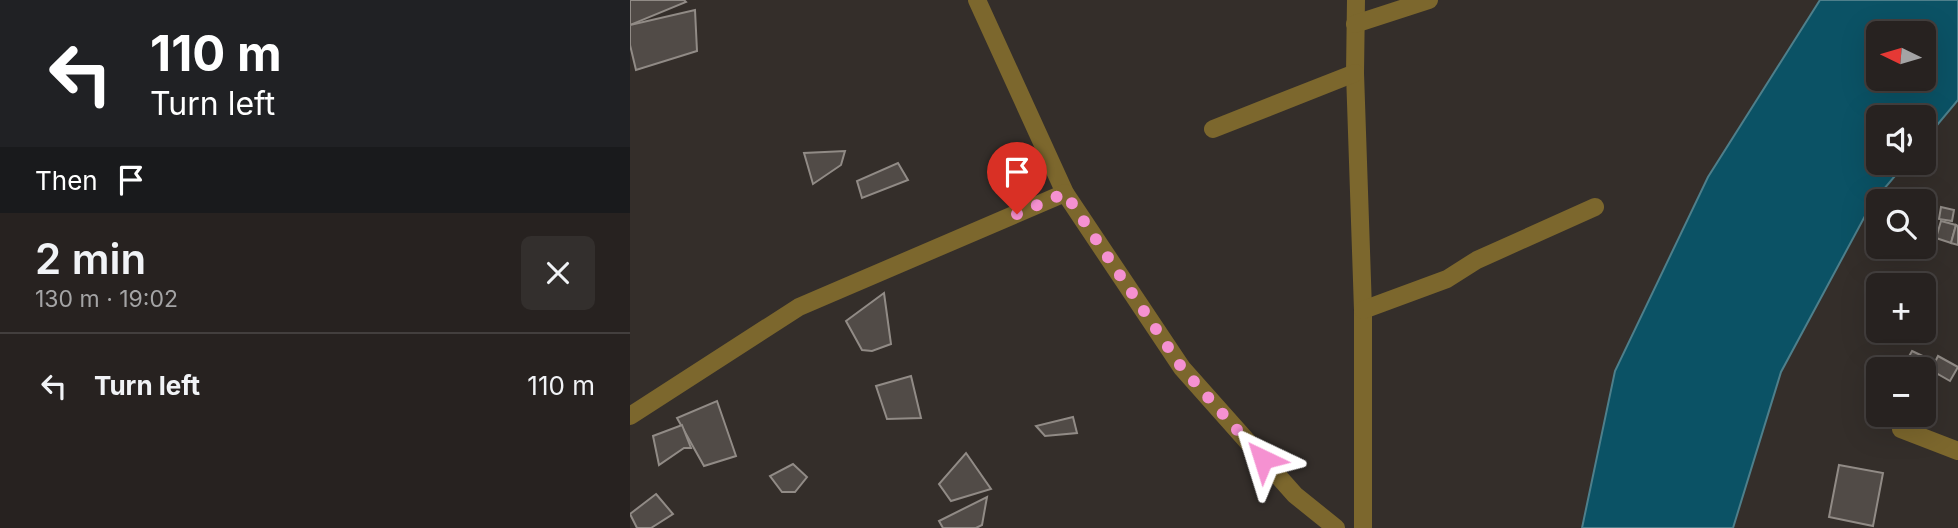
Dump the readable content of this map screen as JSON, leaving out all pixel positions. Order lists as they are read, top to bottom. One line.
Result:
{"north":"left","page":{"turn":["110 m","Turn left"],"map_buttons":["+","−"],"then":"Then","heading":["2 min","130 m · 19:02"],"list":[{"name":"Turn left","value":"110 m"}]}}
